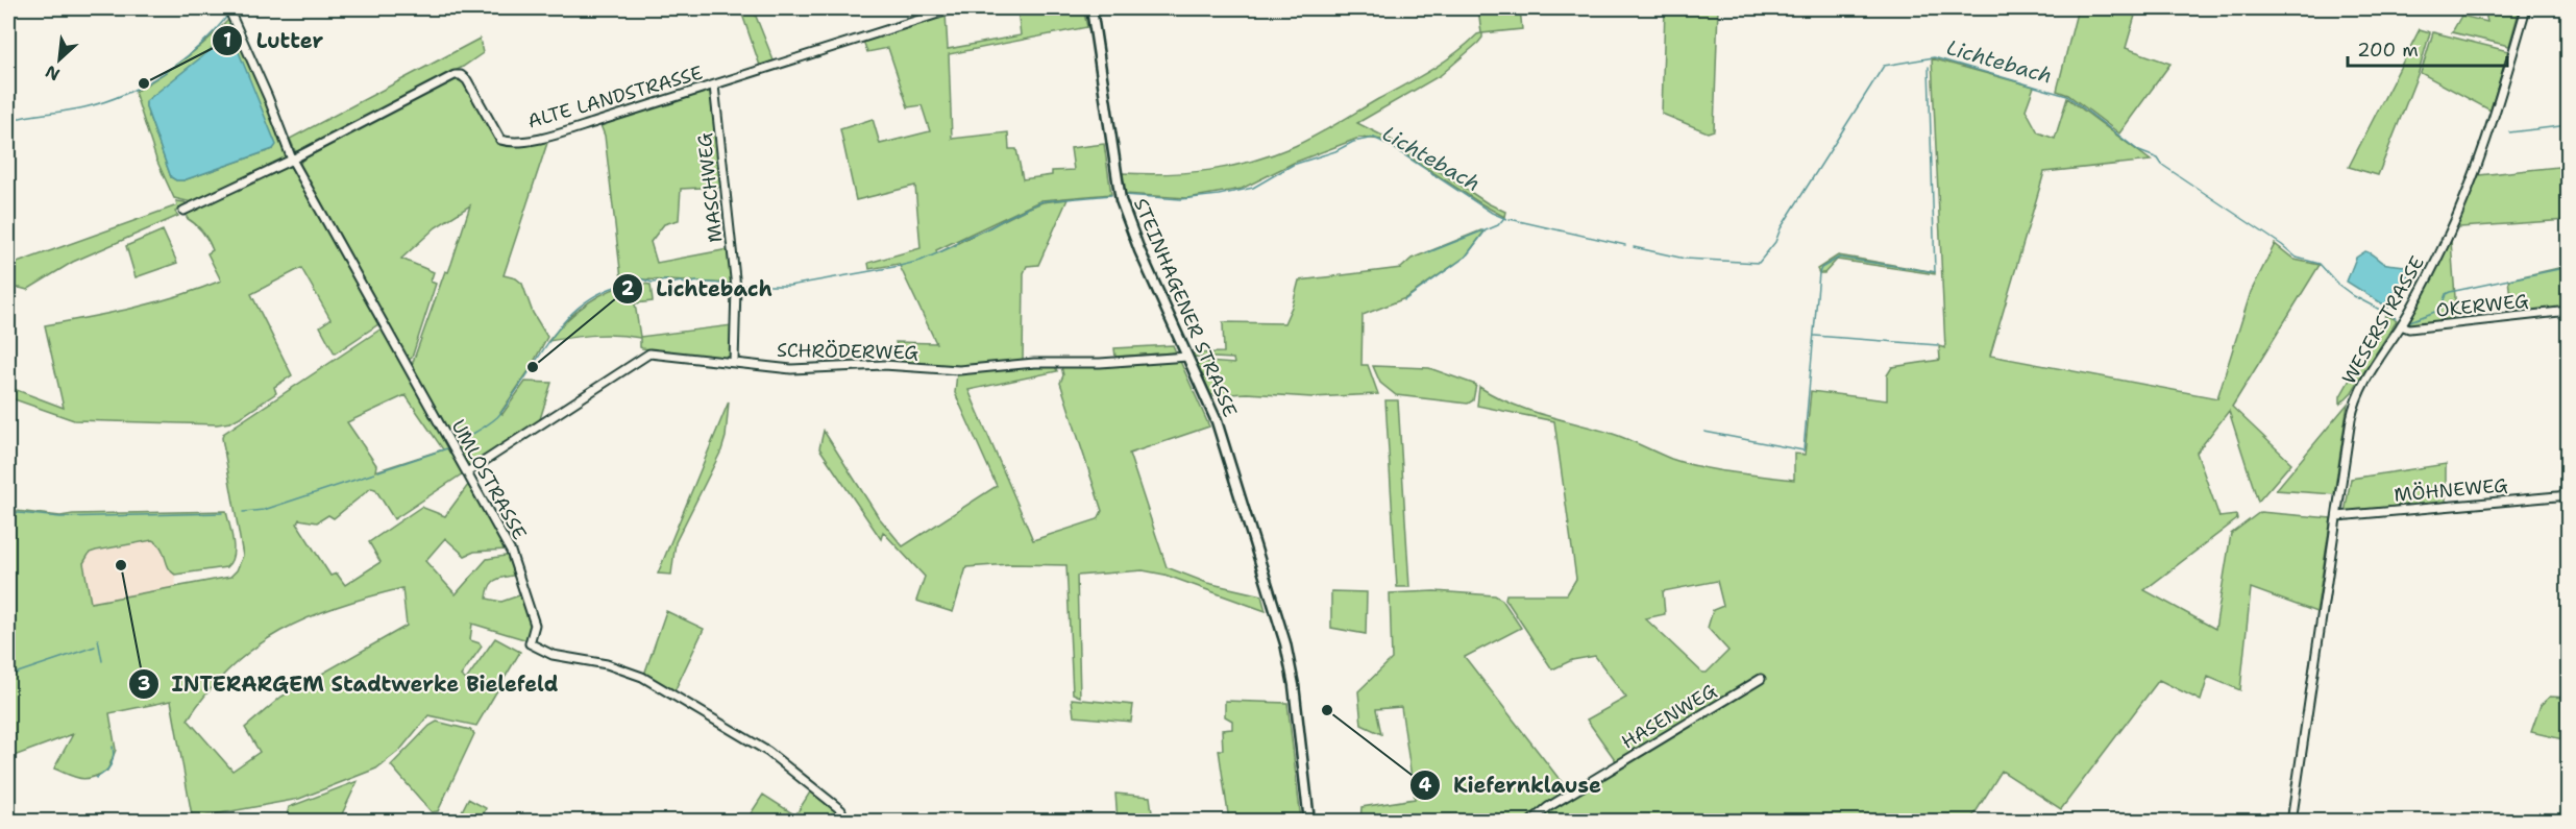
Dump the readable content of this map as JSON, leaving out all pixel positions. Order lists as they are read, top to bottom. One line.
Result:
{"streets":{"main road":["STEINHAGENER STRASSE"],"street":["ALTE LANDSTRASSE","MASCHWEG","OKERWEG","WESERSTRASSE","SCHRÖDERWEG","UMLOSTRASSE","MÖHNEWEG","HASENWEG"]},"crossings":[["ALTE LANDSTRASSE","MASCHWEG"],["ALTE LANDSTRASSE","UMLOSTRASSE"],["MASCHWEG","SCHRÖDERWEG"],["OKERWEG","WESERSTRASSE"],["STEINHAGENER STRASSE","SCHRÖDERWEG"],["WESERSTRASSE","MÖHNEWEG"],["SCHRÖDERWEG","UMLOSTRASSE"]],"water":["Lichtebach"],"places":["Lutter","Lichtebach","INTERARGEM Stadtwerke Bielefeld","Kiefernklause"],"scale_bar":"200 m","north":"bottom left"}
